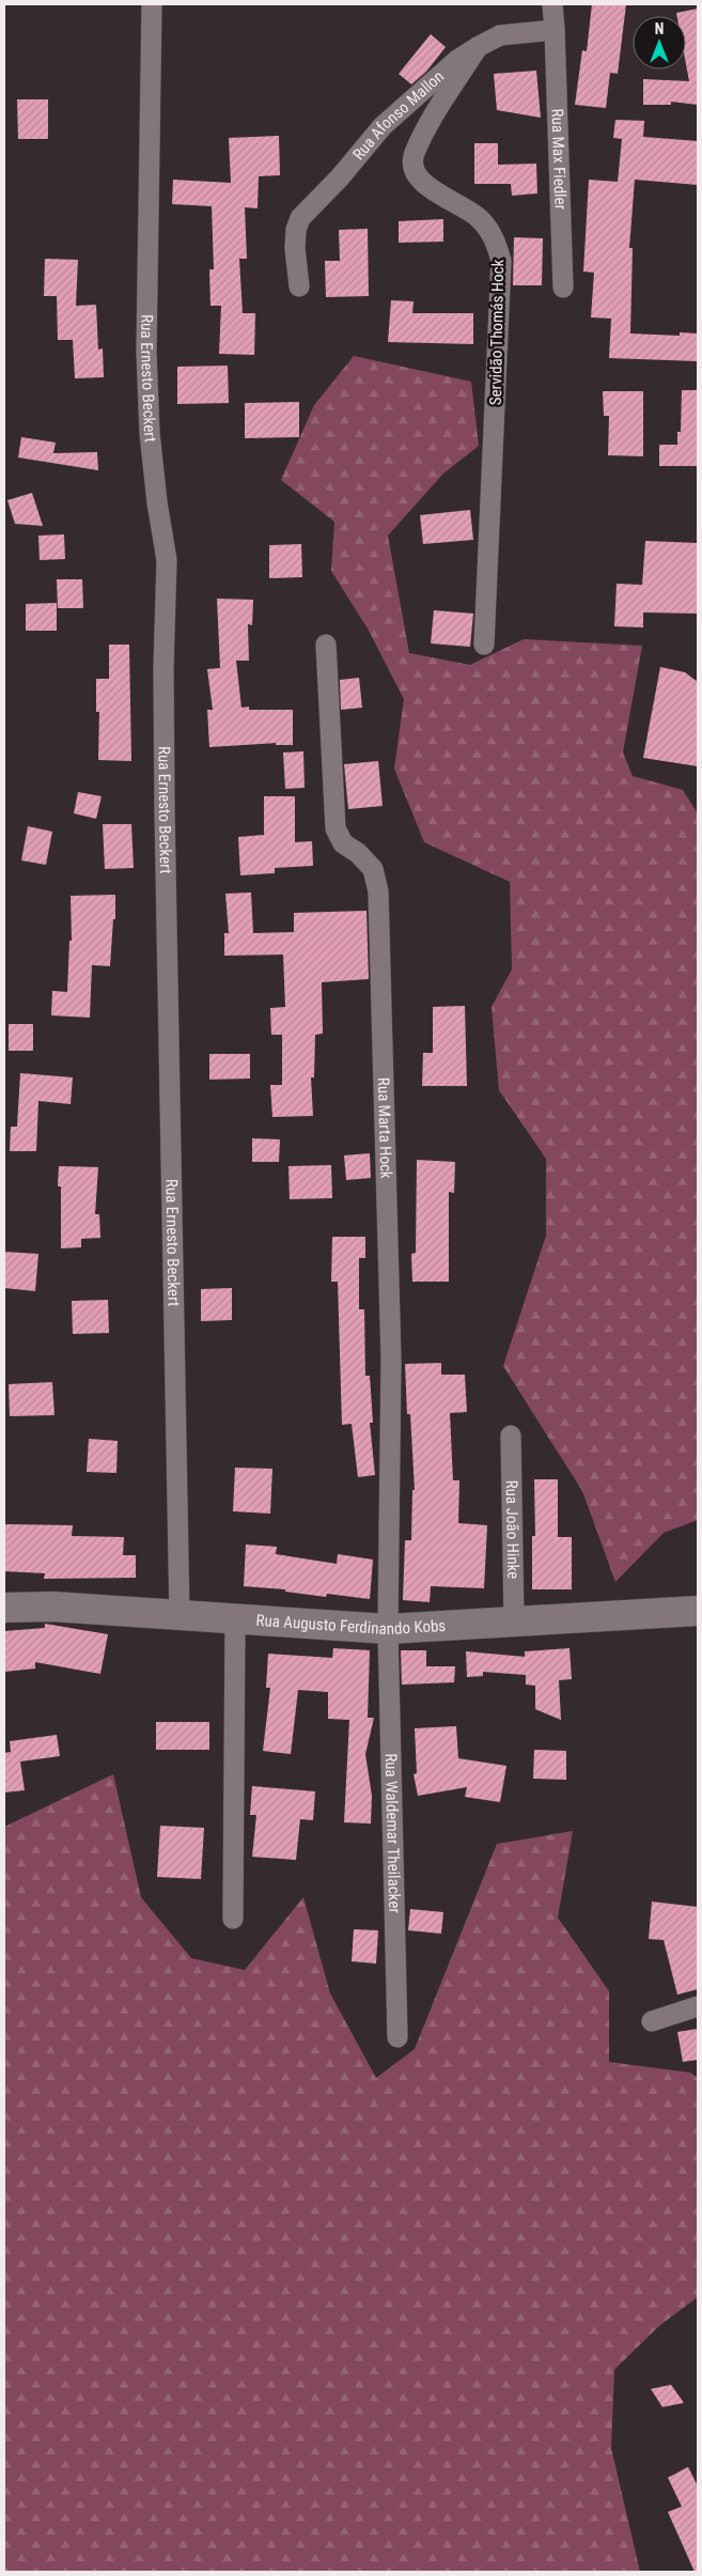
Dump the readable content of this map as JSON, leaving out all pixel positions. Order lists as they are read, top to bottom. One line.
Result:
{"streets":{"street":["Rua Afonso Mallon","Rua Max Fiedler","Servidão Thomás Hock","Rua Ernesto Beckert","Rua Marta Hock","Rua João Hinke","Rua Augusto Ferdinando Kobs","Rua Waldemar Theilacker"]},"crossings":[["Rua Afonso Mallon","Rua Max Fiedler"],["Rua Afonso Mallon","Servidão Thomás Hock"],["Rua Ernesto Beckert","Rua Augusto Ferdinando Kobs"],["Rua Marta Hock","Rua Augusto Ferdinando Kobs"],["Rua Marta Hock","Rua Waldemar Theilacker"],["Rua João Hinke","Rua Augusto Ferdinando Kobs"],["Rua Augusto Ferdinando Kobs","Rua Waldemar Theilacker"]],"north":"top"}
